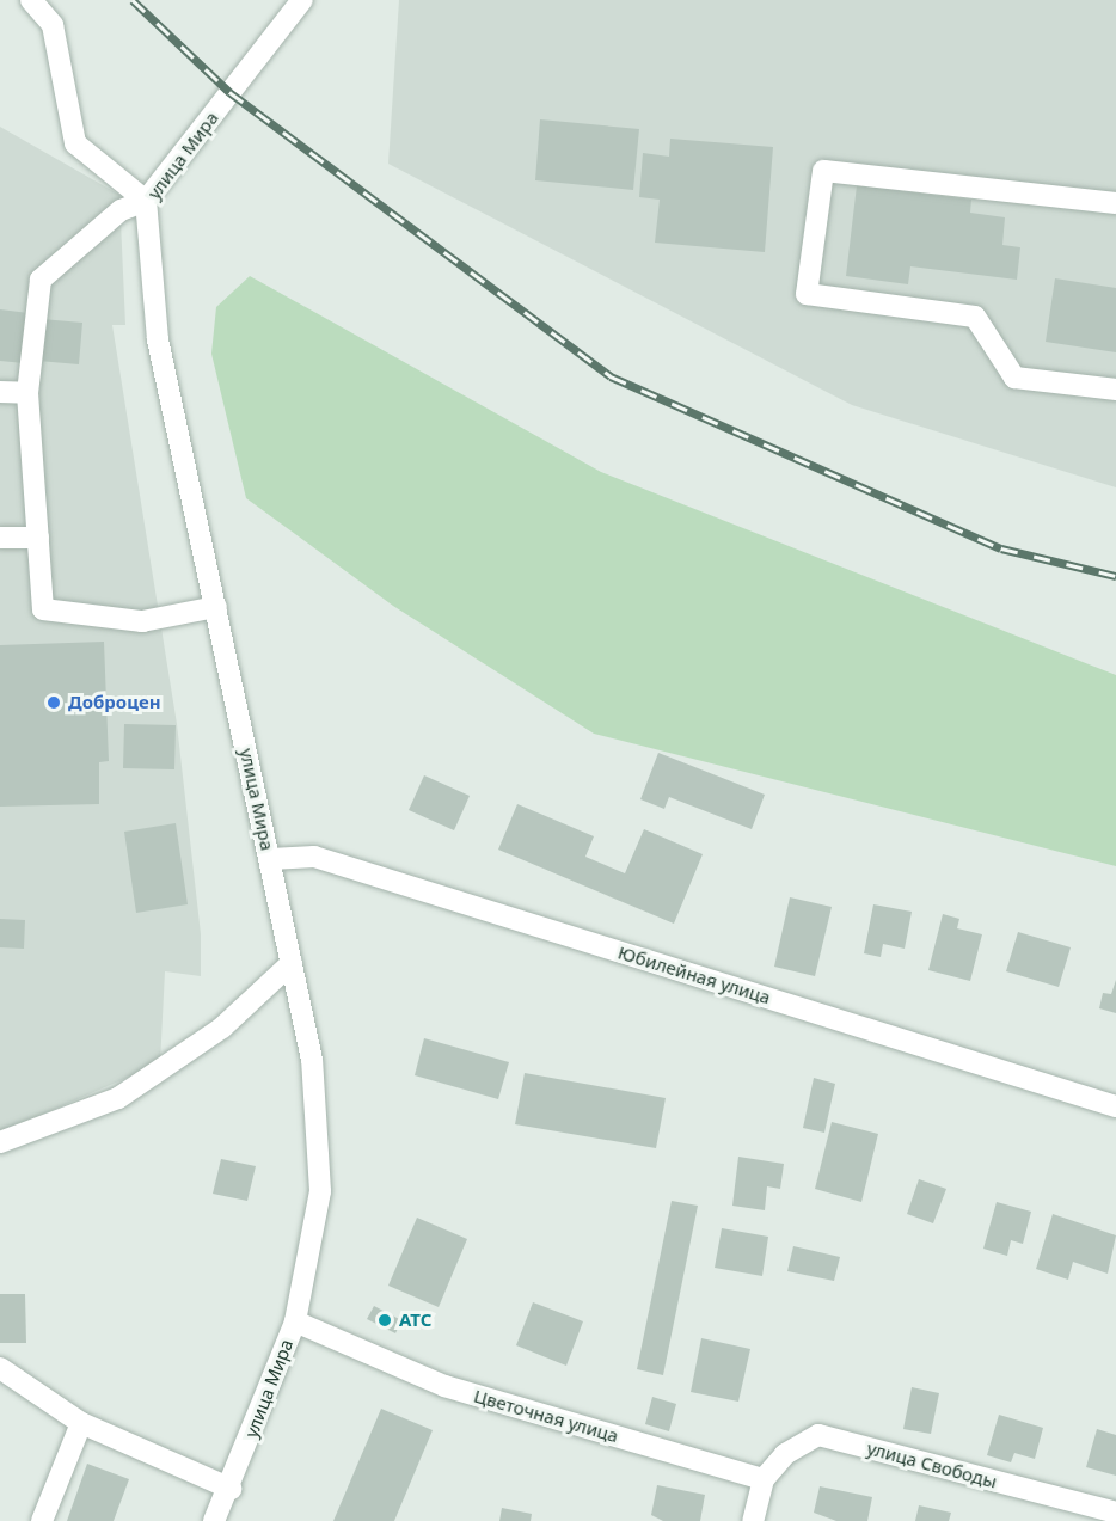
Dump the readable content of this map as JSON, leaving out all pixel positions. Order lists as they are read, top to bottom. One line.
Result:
{"streets":{"street":["улица Мира","Юбилейная улица","Цветочная улица","улица Свободы"]},"crossings":[["улица Мира","Юбилейная улица"],["улица Мира","Цветочная улица"],["Цветочная улица","улица Свободы"]],"places":["Доброцен","АТС"]}
